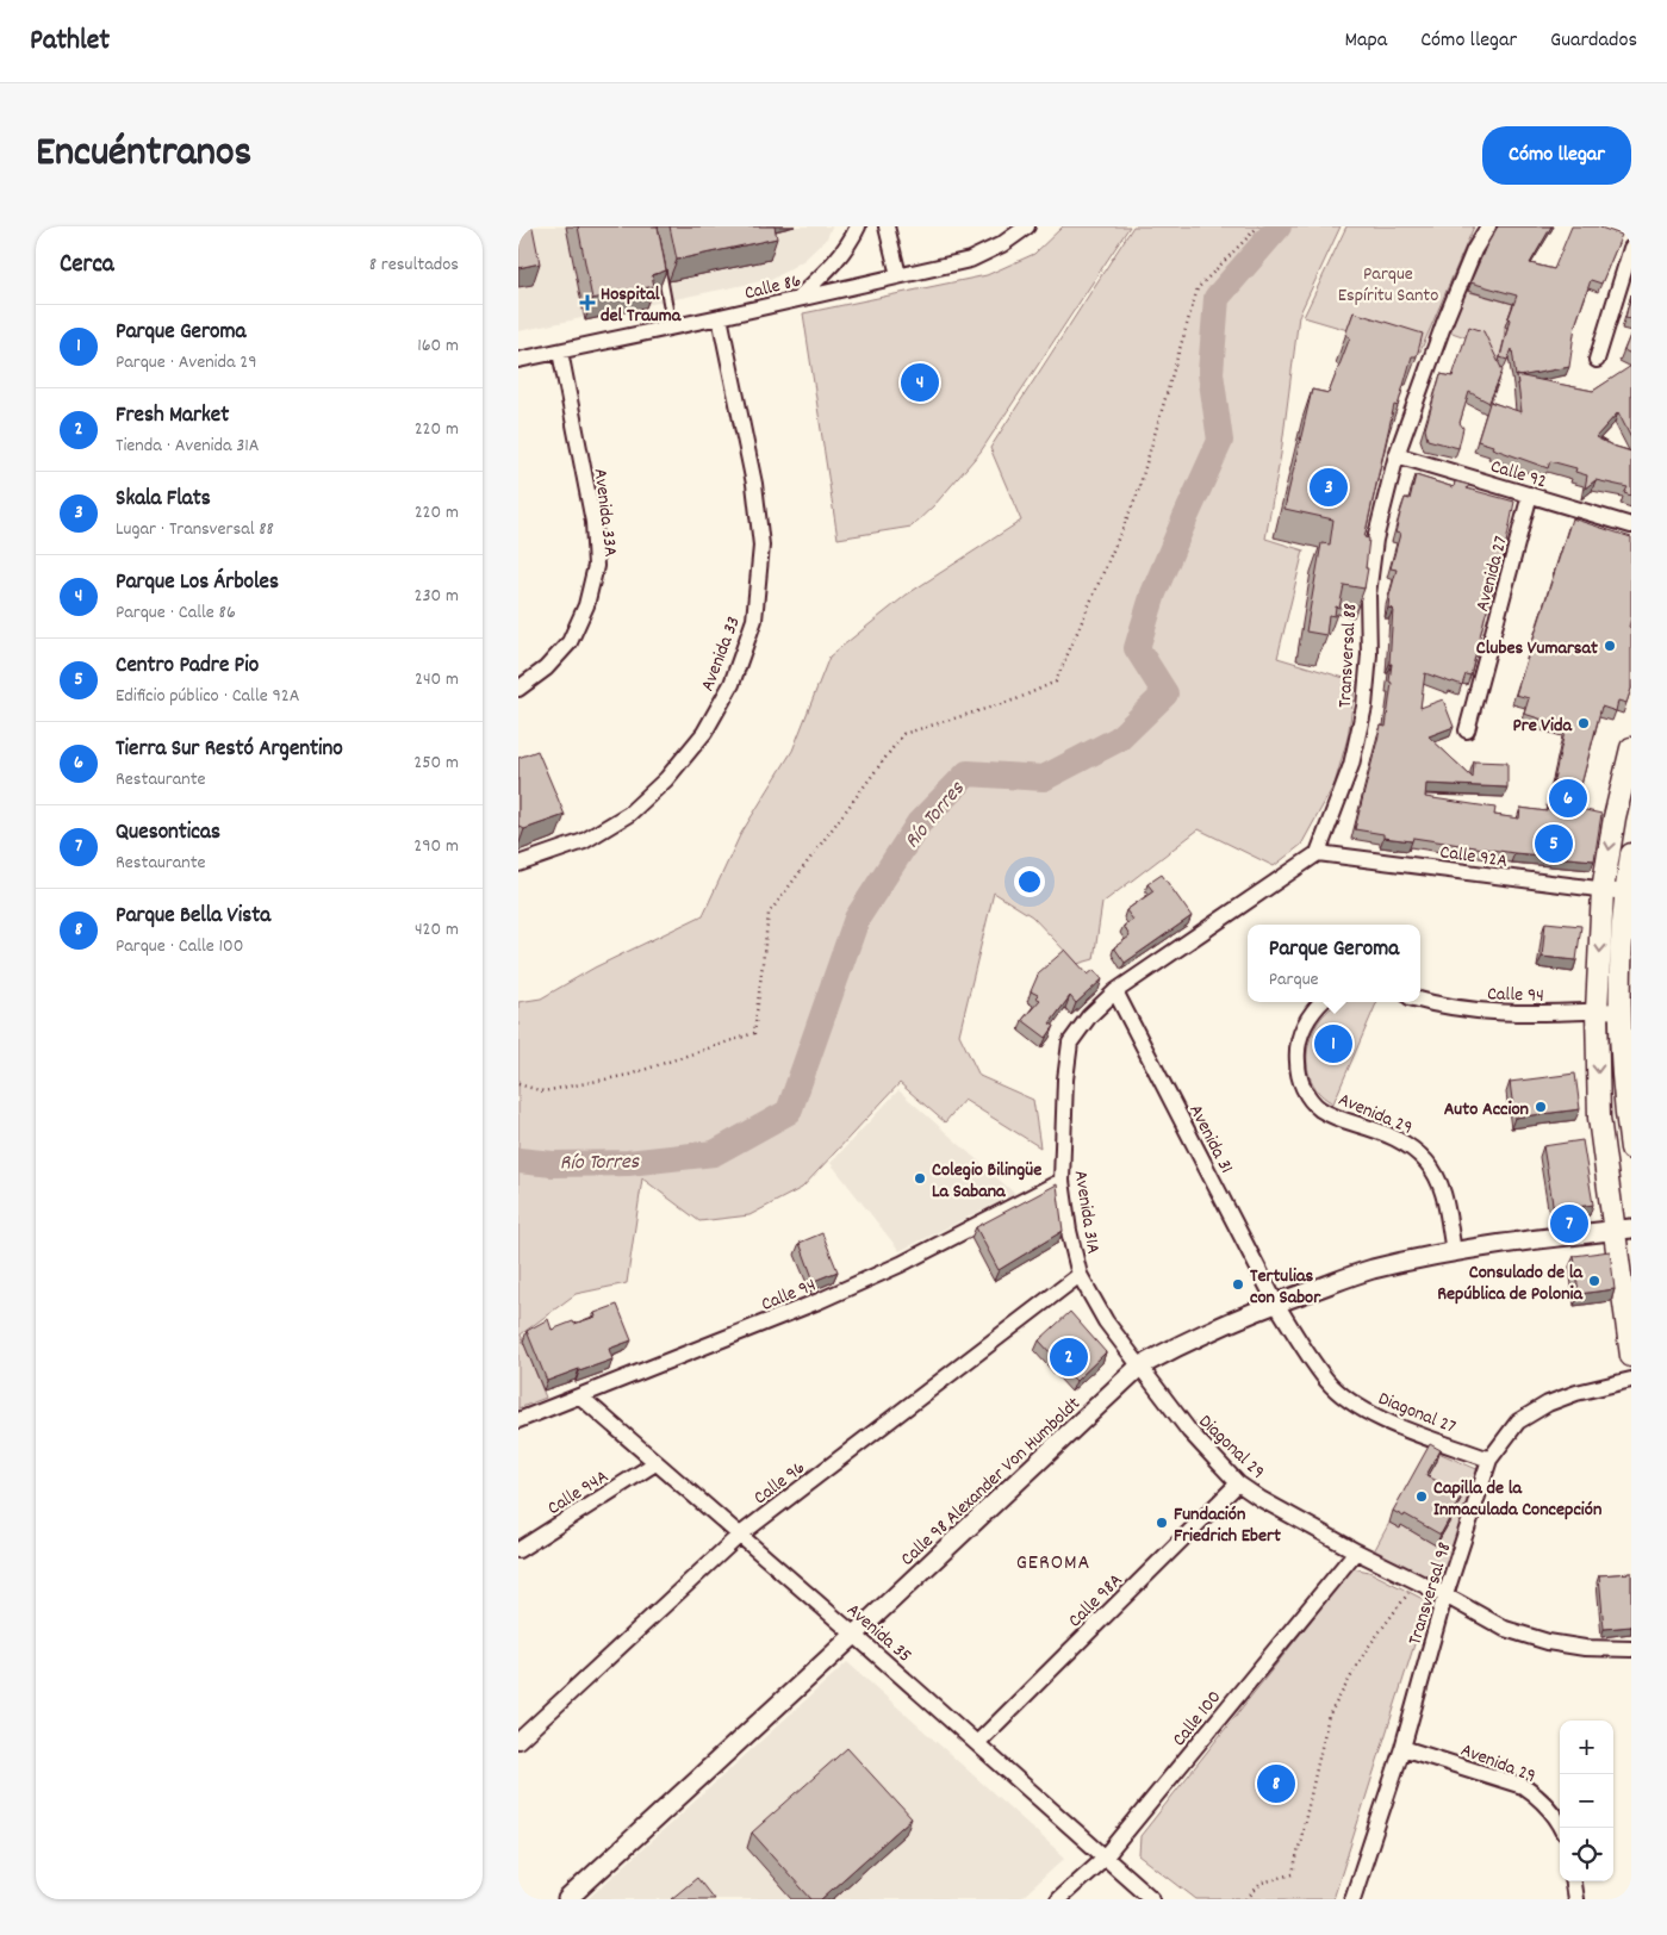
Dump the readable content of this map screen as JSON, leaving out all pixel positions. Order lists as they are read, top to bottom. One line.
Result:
{"streets":{"street":["Calle 86","Calle 92","Avenida 33A","Avenida 27","Avenida 33","Transversal 88","Calle 92A","Calle 94","Avenida 29","Avenida 31","Avenida 31A","Diagonal 27","Diagonal 29","Calle 98 Alexander Von Humboldt","Calle 96","Calle 94A","Transversal 98","Calle 98A","Avenida 35","Calle 100"]},"crossings":[["Calle 86","Avenida 33A"],["Calle 86","Avenida 33"],["Calle 92","Avenida 27"],["Calle 92","Transversal 88"],["Transversal 88","Calle 92A"],["Calle 94","Avenida 31A"],["Calle 94","Avenida 35"],["Avenida 29","Calle 98 Alexander Von Humboldt"],["Avenida 29","Transversal 98"],["Avenida 31","Avenida 31A"],["Avenida 31","Diagonal 27"],["Avenida 31","Calle 98 Alexander Von Humboldt"],["Avenida 31A","Diagonal 29"],["Avenida 31A","Calle 98 Alexander Von Humboldt"],["Avenida 31A","Calle 96"],["Diagonal 27","Calle 98 Alexander Von Humboldt"],["Diagonal 27","Transversal 98"],["Diagonal 29","Calle 98 Alexander Von Humboldt"],["Diagonal 29","Transversal 98"],["Diagonal 29","Calle 98A"],["Diagonal 29","Calle 100"],["Calle 98 Alexander Von Humboldt","Avenida 35"],["Calle 96","Avenida 35"],["Calle 94A","Avenida 35"],["Calle 98A","Avenida 35"],["Avenida 35","Calle 100"]],"districts":["GEROMA"],"water":["Río Torres"],"parks":["Parque Espíritu Santo"],"places":{"health":["Hospital del Trauma"],"other":["Clubes Vumarsat","Pre Vida","Auto Accion","Colegio Bilingüe La Sabana","Consulado de la República de Polonia","Tertulias con Sabor","Capilla de la Inmaculada Concepción","Fundación Friedrich Ebert"]},"page":{"header":"Pathlet","nav":["Mapa","Cómo llegar","Guardados"],"title":"Encuéntranos","buttons":"Cómo llegar","heading":["Cerca","8 resultados"],"list":[{"mark":"1","name":"Parque Geroma","note":"Parque · Avenida 29","value":"160 m"},{"mark":"2","name":"Fresh Market","note":"Tienda · Avenida 31A","value":"220 m"},{"mark":"3","name":"Skala Flats","note":"Lugar · Transversal 88","value":"220 m"},{"mark":"4","name":"Parque Los Árboles","note":"Parque · Calle 86","value":"230 m"},{"mark":"5","name":"Centro Padre Pio","note":"Edificio público · Calle 92A","value":"240 m"},{"mark":"6","name":"Tierra Sur Restó Argentino","note":"Restaurante","value":"250 m"},{"mark":"7","name":"Quesonticas","note":"Restaurante","value":"290 m"},{"mark":"8","name":"Parque Bella Vista","note":"Parque · Calle 100","value":"420 m"}],"pins":["4","3","6","5","1","7","2","8"],"popup":["Parque Geroma","Parque"],"map_buttons":["+","−"]}}
